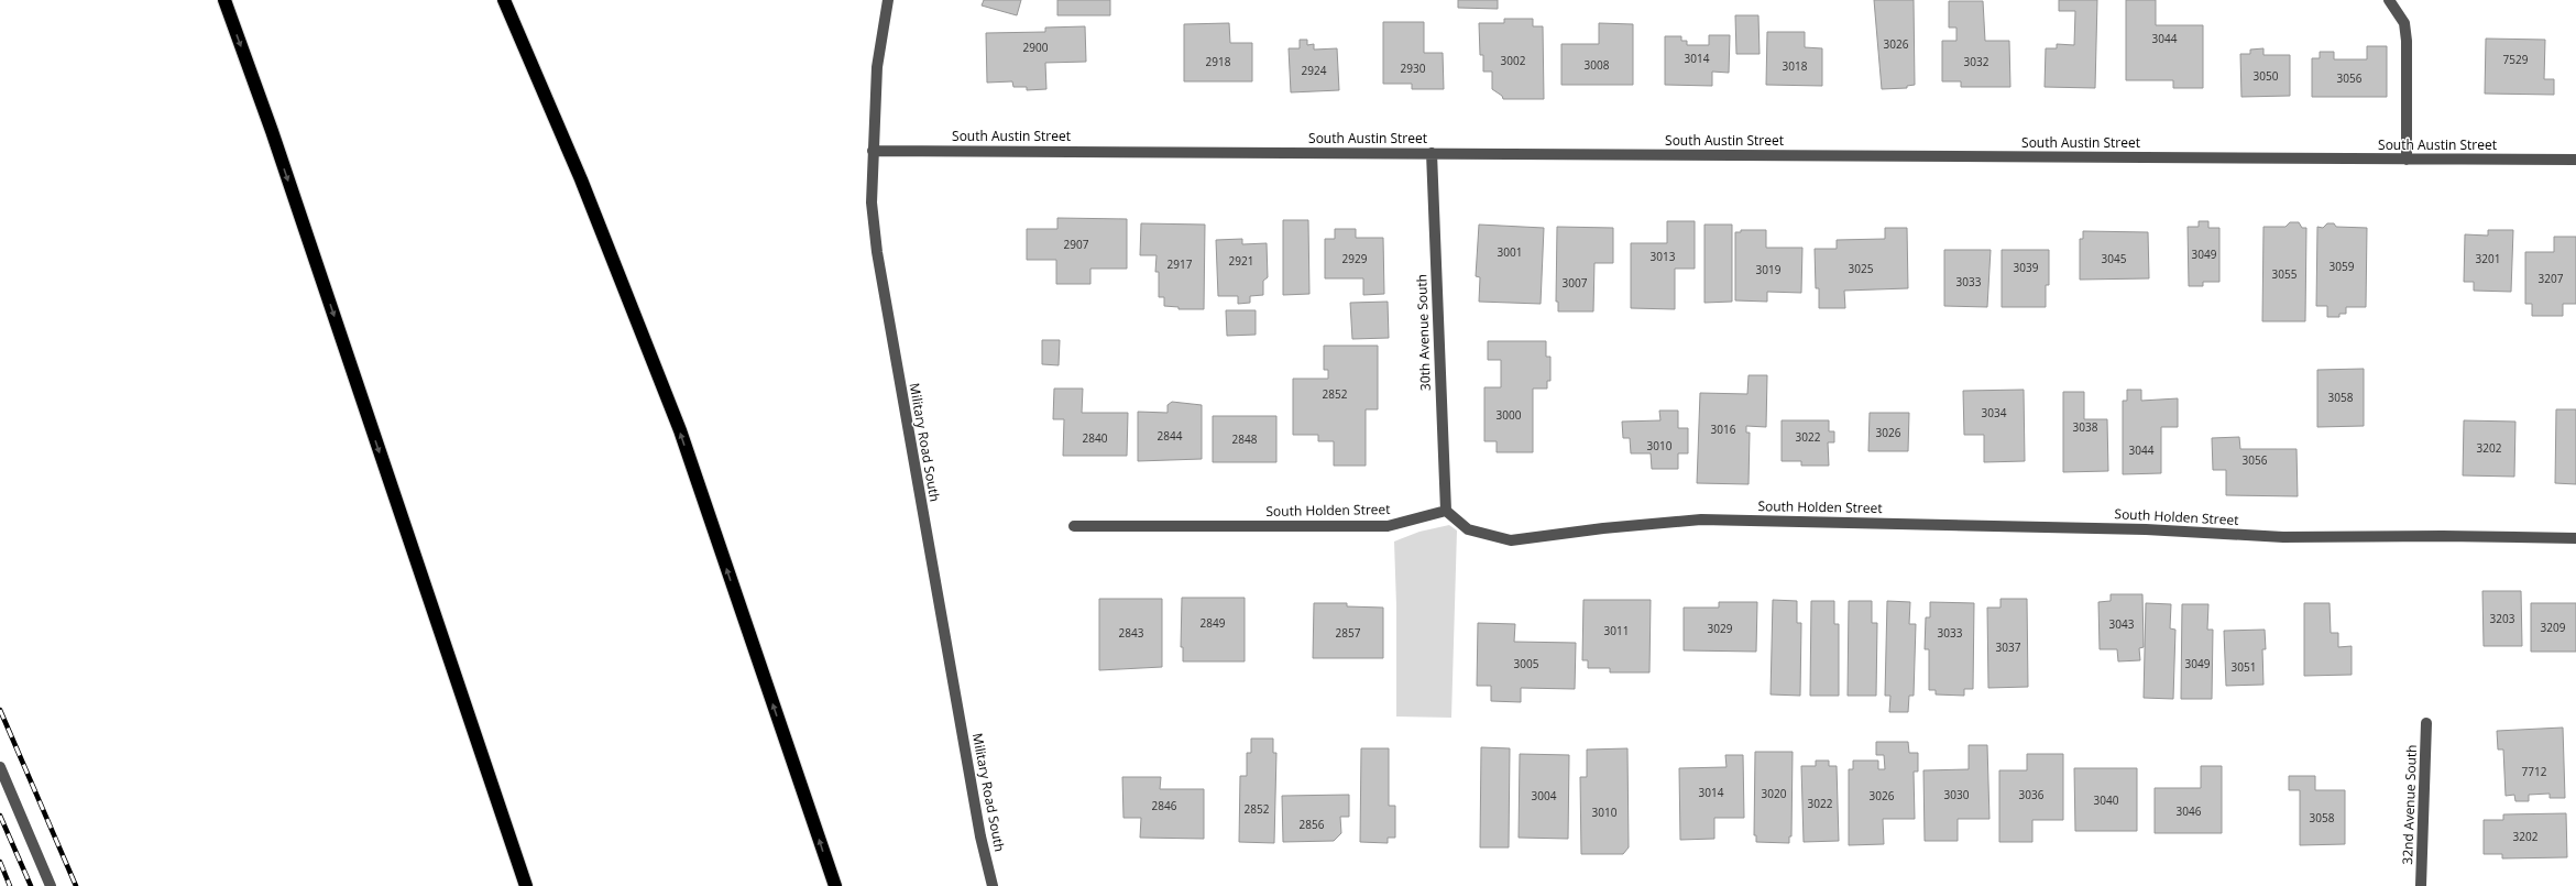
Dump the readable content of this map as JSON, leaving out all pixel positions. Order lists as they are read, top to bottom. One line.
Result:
{"streets":{"street":["South Austin Street","30th Avenue South","Military Road South","South Holden Street","32nd Avenue South"]},"crossings":[["South Austin Street","30th Avenue South"],["South Austin Street","Military Road South"],["30th Avenue South","South Holden Street"]],"house_numbers":["3044","3026","2900","3014","7529","3002","2918","3032","3008","3018","2930","2924","3050","3056","2907","3001","3049","3013","2929","3045","3201","2921","2917","3059","3039","3025","3019","3055","3207","3033","3007","2852","3058","3034","3000","3038","3016","3026","2844","3022","2840","2848","3010","3202","3044","3056","3203","2849","3043","3209","3029","3011","2843","2857","3033","3037","3005","3049","3051","7712","3014","3020","3030","3036","3004","3026","3040","3022","2846","2852","3046","3010","3058","2856","3202"]}
